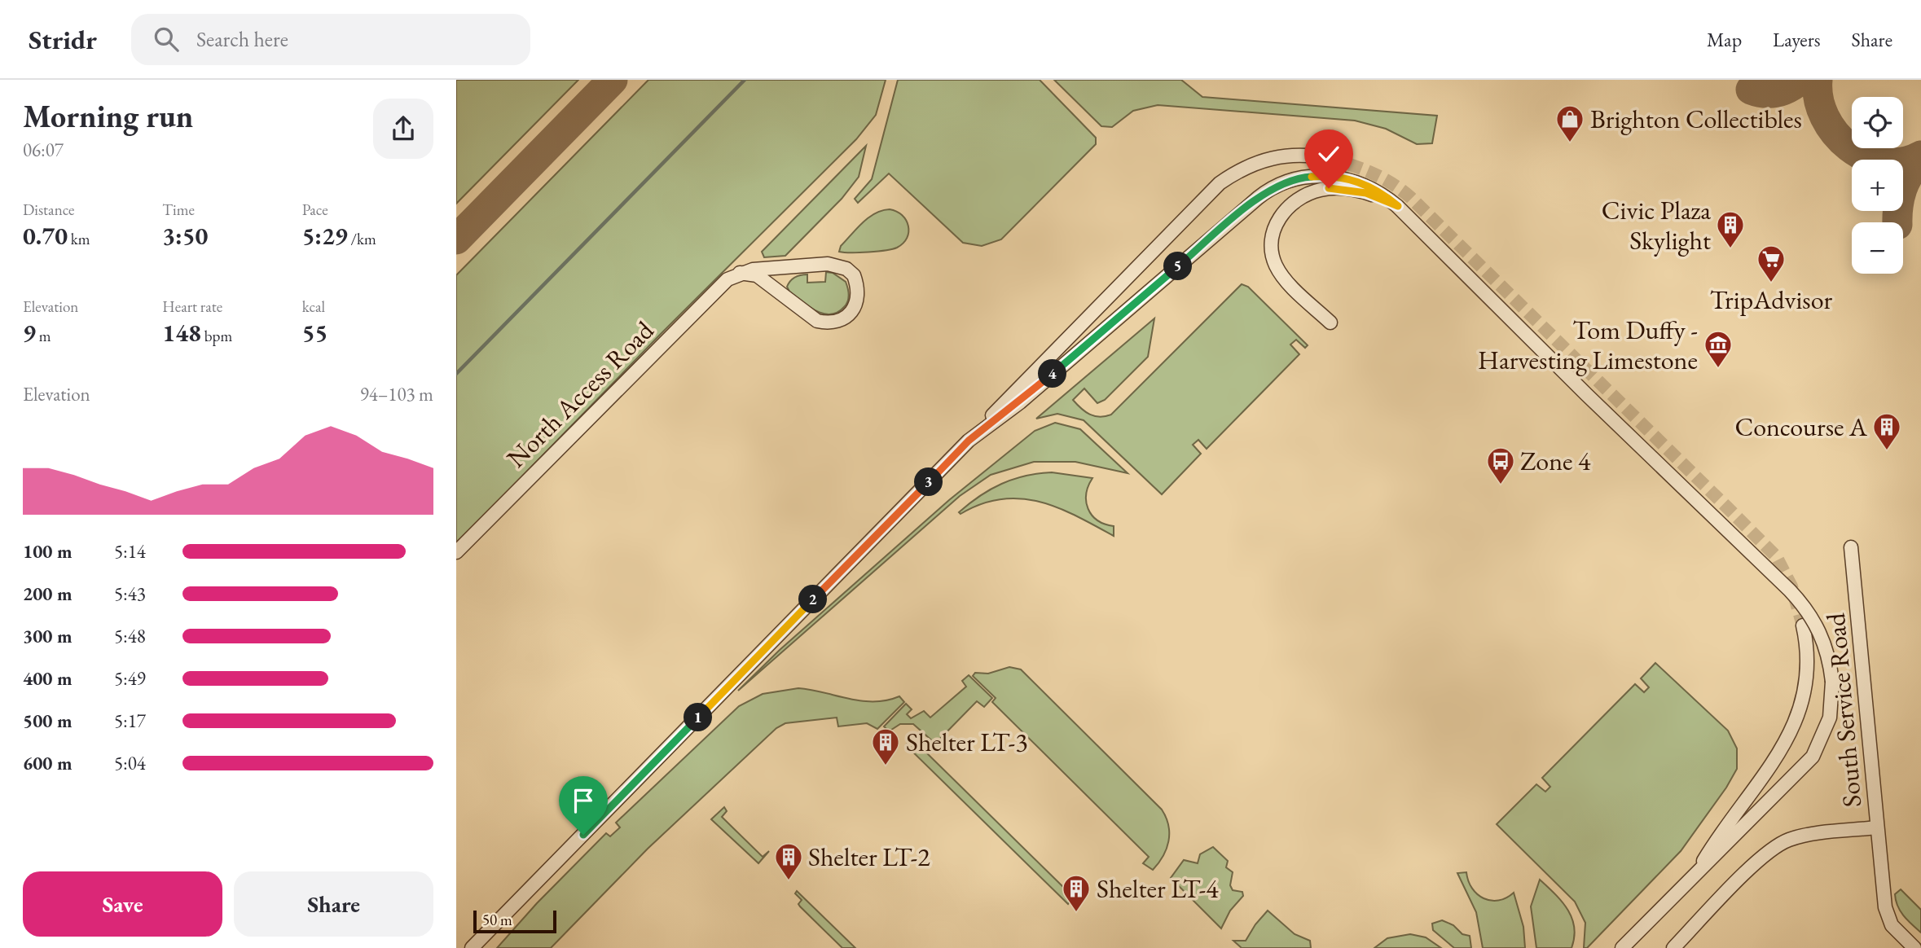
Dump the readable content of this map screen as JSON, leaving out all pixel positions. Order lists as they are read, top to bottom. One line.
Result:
{"streets":{"street":["North Access Road","South Service Road"]},"places":{"shop":["Brighton Collectibles"],"building":["Civic Plaza Skylight","Concourse A","Shelter LT-3","Shelter LT-2","Shelter LT-4"],"supermarket":["TripAdvisor"],"museum":["Tom Duffy - Harvesting Limestone"],"bus stop":["Zone 4"]},"scale_bar":"50 m","page":{"header":"Stridr","search":"Search here","nav":["Map","Layers","Share"],"heading":["Morning run","06:07"],"map_buttons":["+","−"],"stats":[["Distance","0.70 km"],["Time","3:50"],["Pace","5:29 /km"],["Elevation","9 m"],["Heart rate","148 bpm"],["kcal","55"]],"pins":["5","4","3","2","1"],"chart":["Elevation","94–103 m"],"list":[{"name":"100 m","note":"5:14"},{"name":"200 m","note":"5:43"},{"name":"300 m","note":"5:48"},{"name":"400 m","note":"5:49"},{"name":"500 m","note":"5:17"},{"name":"600 m","note":"5:04"}],"buttons":["Save","Share"],"scale":"50 m"}}
